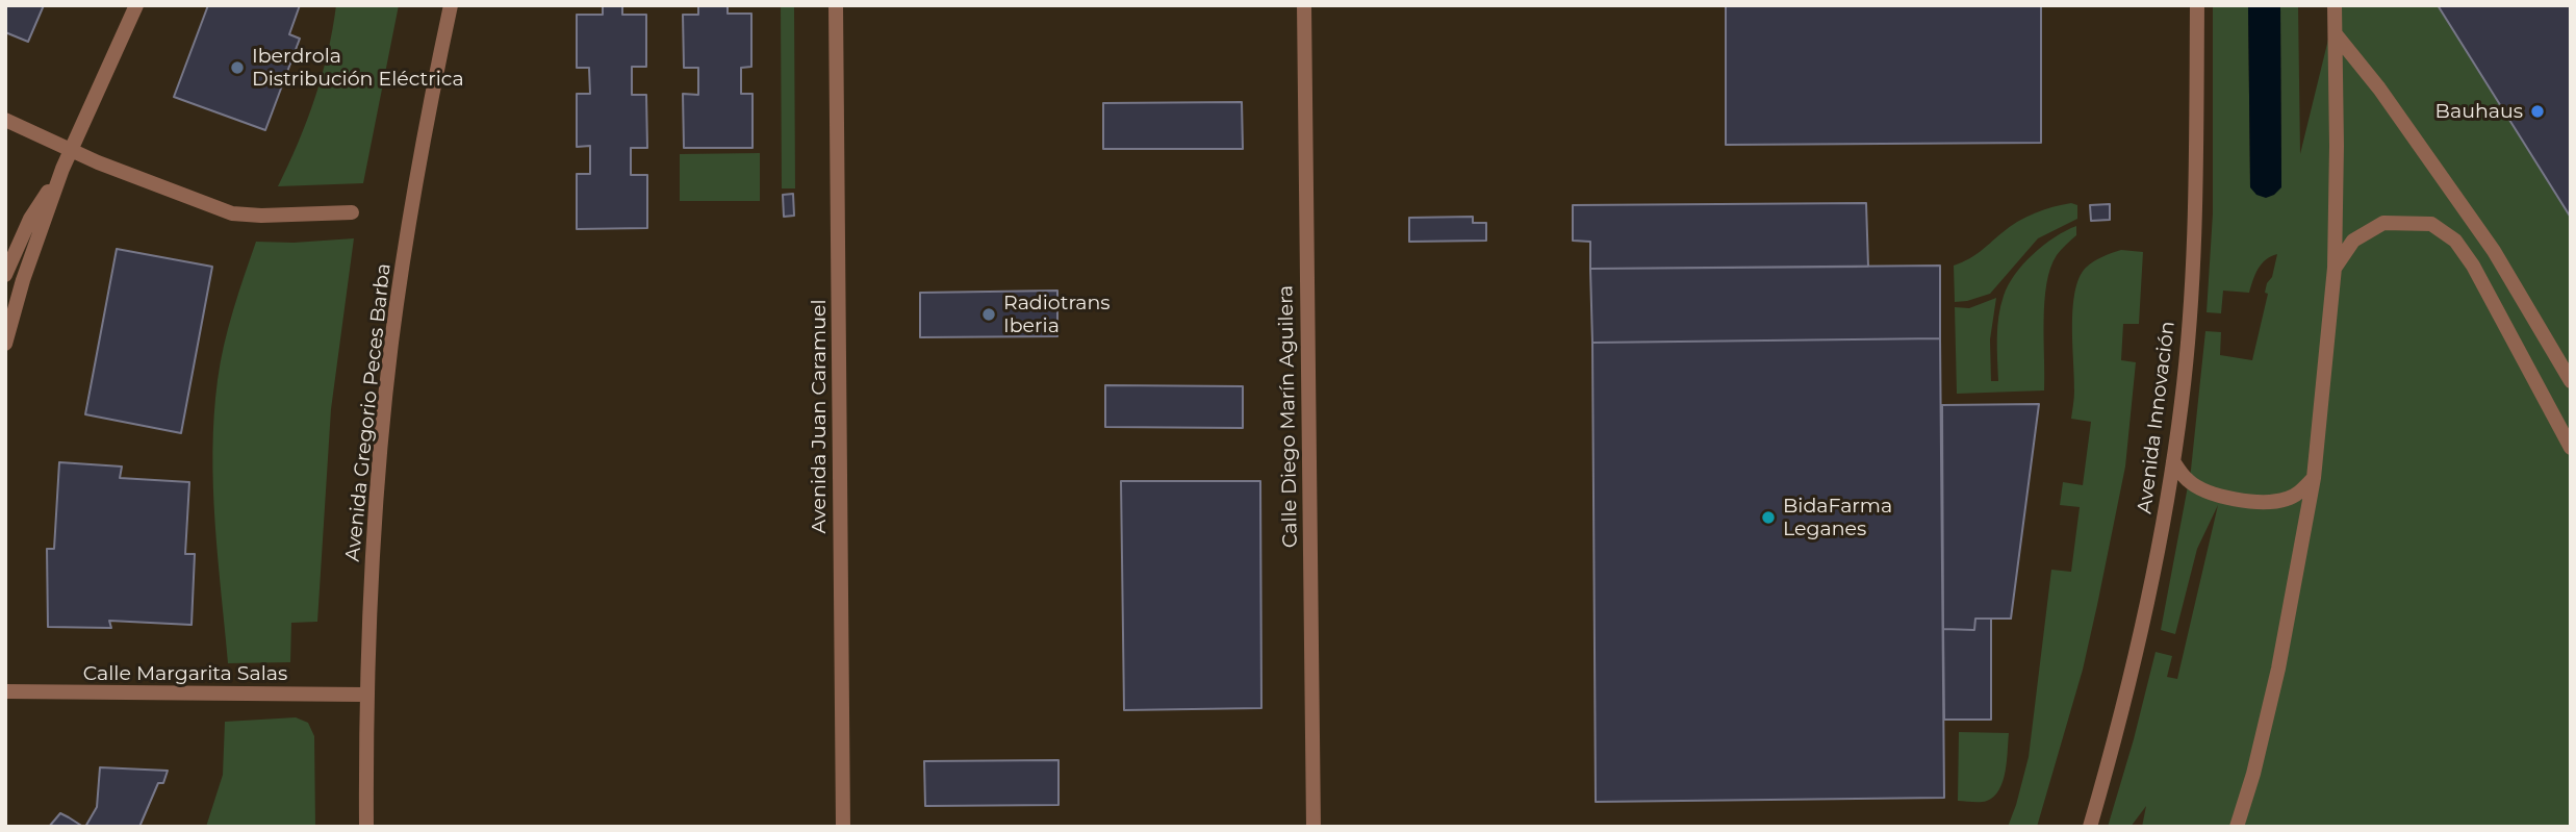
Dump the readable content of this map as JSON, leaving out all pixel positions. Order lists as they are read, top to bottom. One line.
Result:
{"streets":{"street":["Avenida Gregorio Peces Barba","Avenida Juan Caramuel","Calle Diego Marín Aguilera","Avenida Innovación","Calle Margarita Salas"]},"crossings":[["Avenida Gregorio Peces Barba","Calle Margarita Salas"]],"places":["Iberdrola Distribución Eléctrica","Bauhaus","Radiotrans Iberia","BidaFarma Leganes"]}
